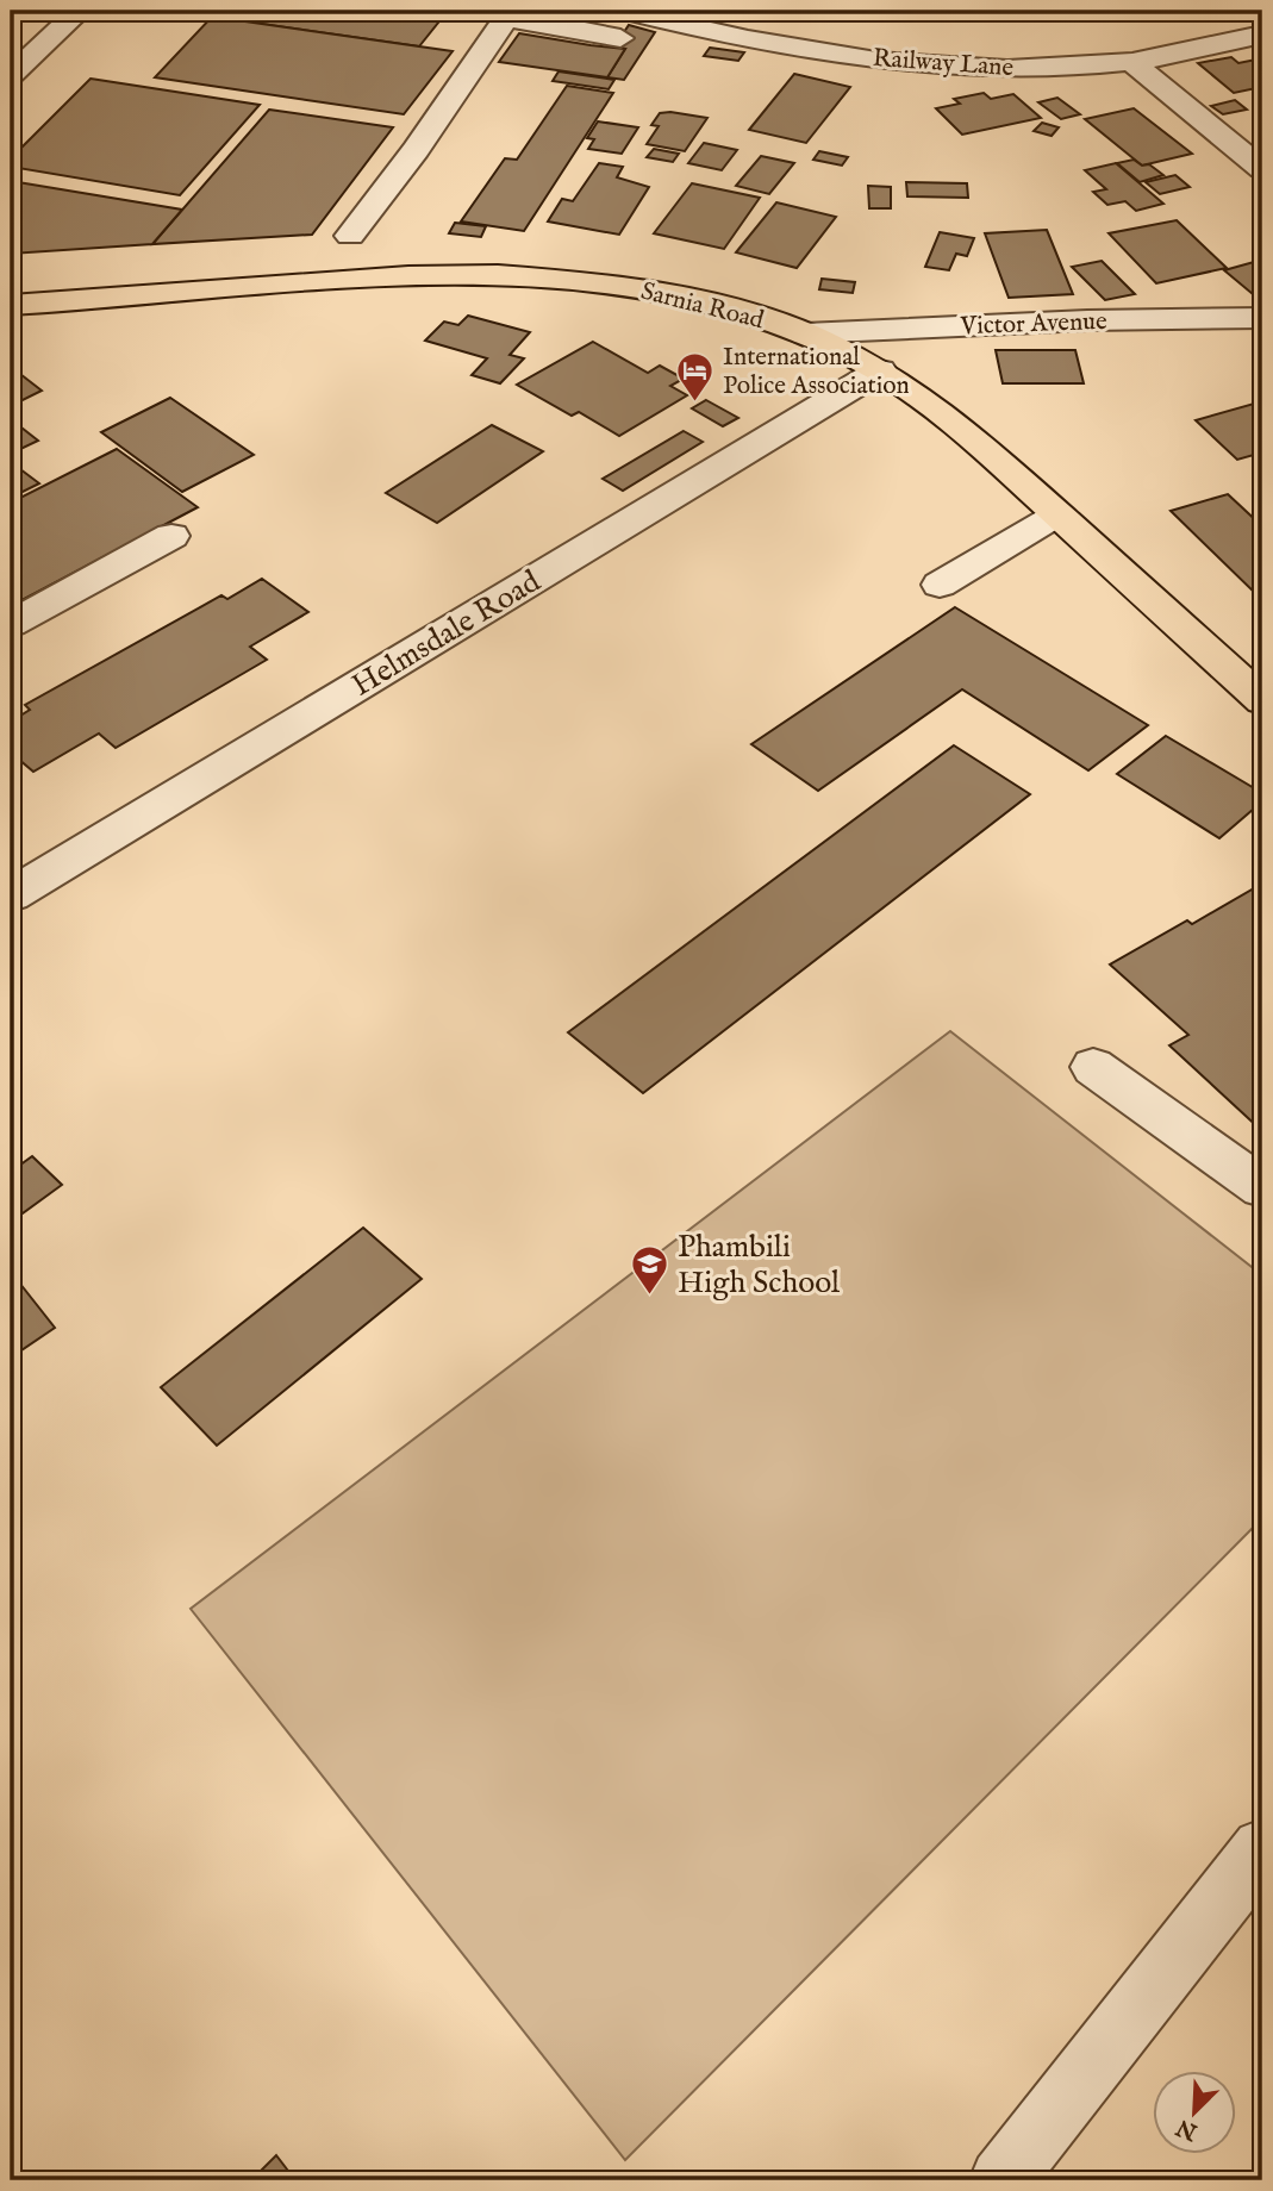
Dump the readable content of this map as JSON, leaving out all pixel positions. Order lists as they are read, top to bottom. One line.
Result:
{"streets":{"main road":["Sarnia Road"],"street":["Railway Lane","Victor Avenue","Helmsdale Road"]},"crossings":[["Sarnia Road","Victor Avenue"],["Sarnia Road","Helmsdale Road"]],"places":{"hotel":["International Police Association"],"school or university":["Phambili High School"]},"north":"bottom left"}
